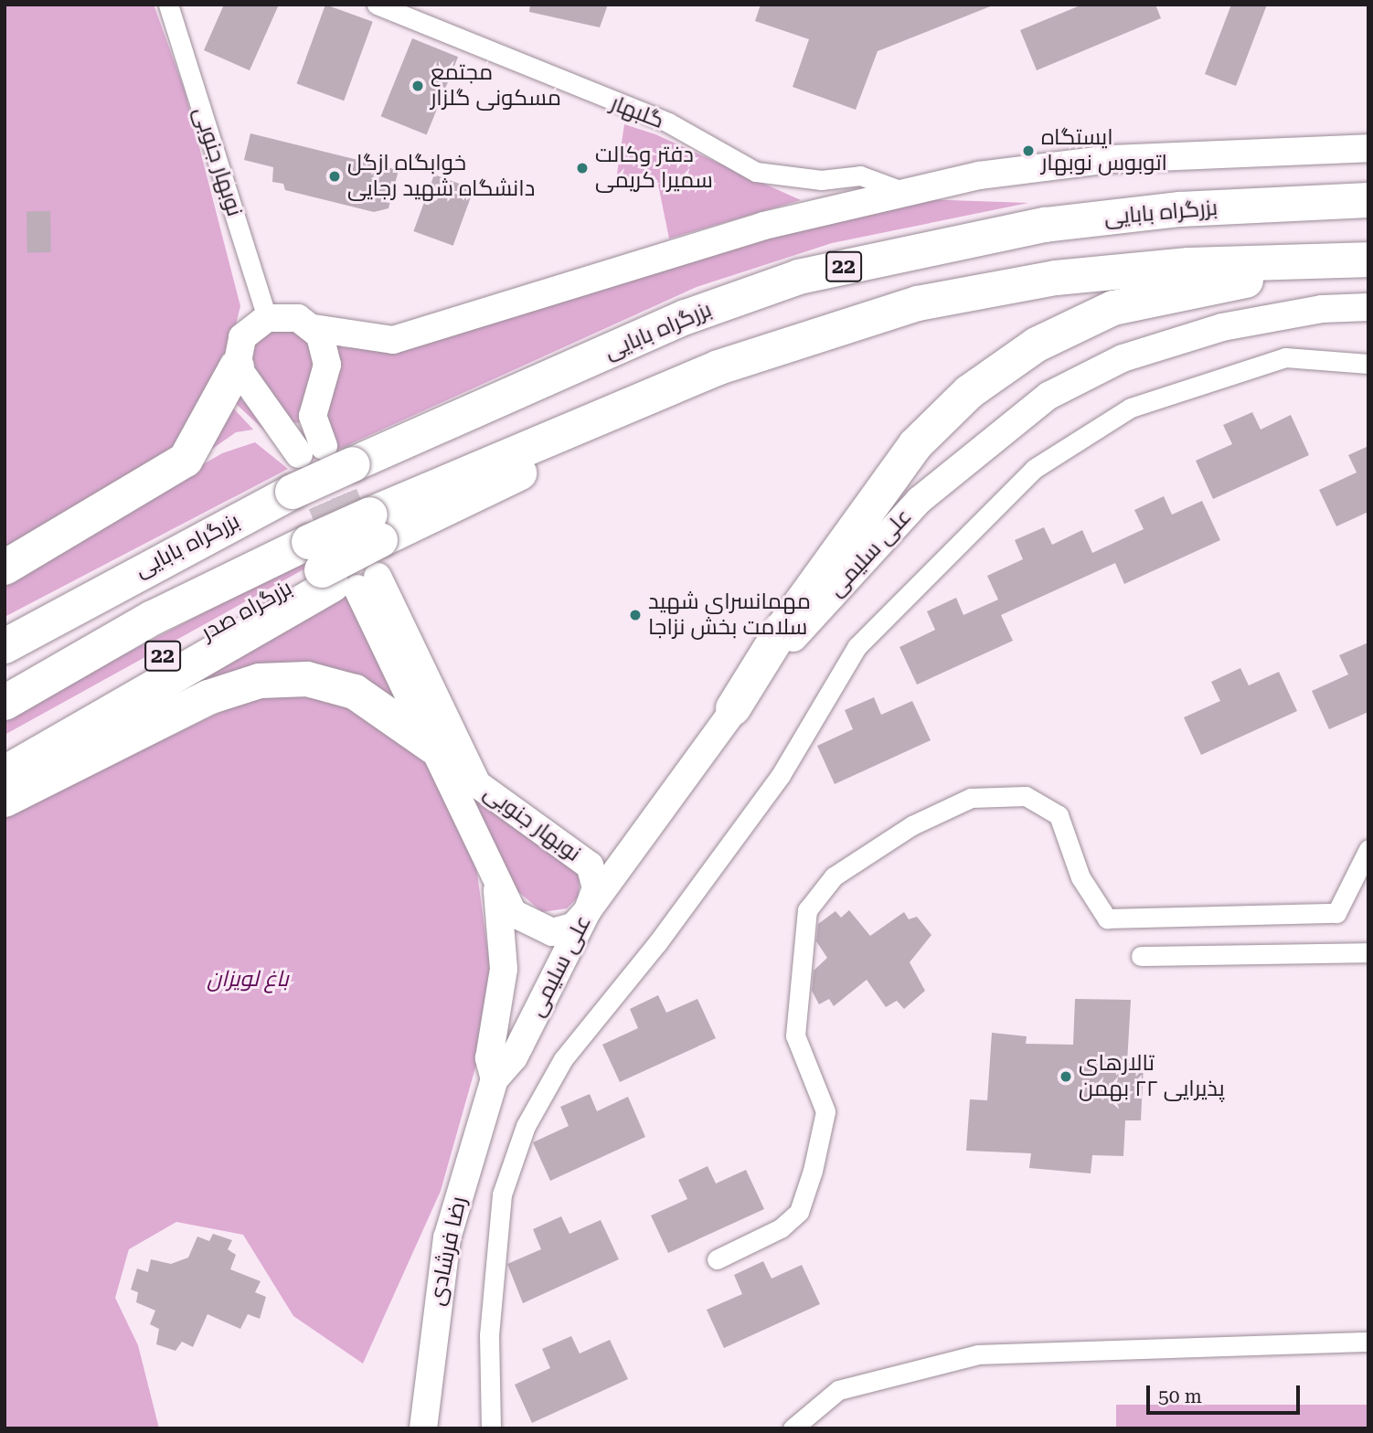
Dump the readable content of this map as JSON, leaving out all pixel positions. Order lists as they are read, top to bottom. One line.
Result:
{"streets":{"highway":["بزرگراه بابایی","22","بزرگراه صدر"],"main road":["نوبهار جنوبی","علی سلیمی","رضا فرشادی"],"street":["گلبهار"]},"crossings":[["نوبهار جنوبی","22"],["نوبهار جنوبی","علی سلیمی"],["نوبهار جنوبی","بزرگراه صدر"],["22","بزرگراه صدر"],["علی سلیمی","رضا فرشادی"]],"parks":["باغ لویزان"],"places":["مجتمع مسکونی گلزار","ایستگاه اتوبوس نوبهار","دفتر وکالت سمیرا کریمی","خوابگاه ازگل دانشگاه شهید رجایی","مهمانسرای شهید سلامت بخش نزاجا","تالارهای پذیرایی ۲۲ بهمن"],"scale_bar":"50 m"}
